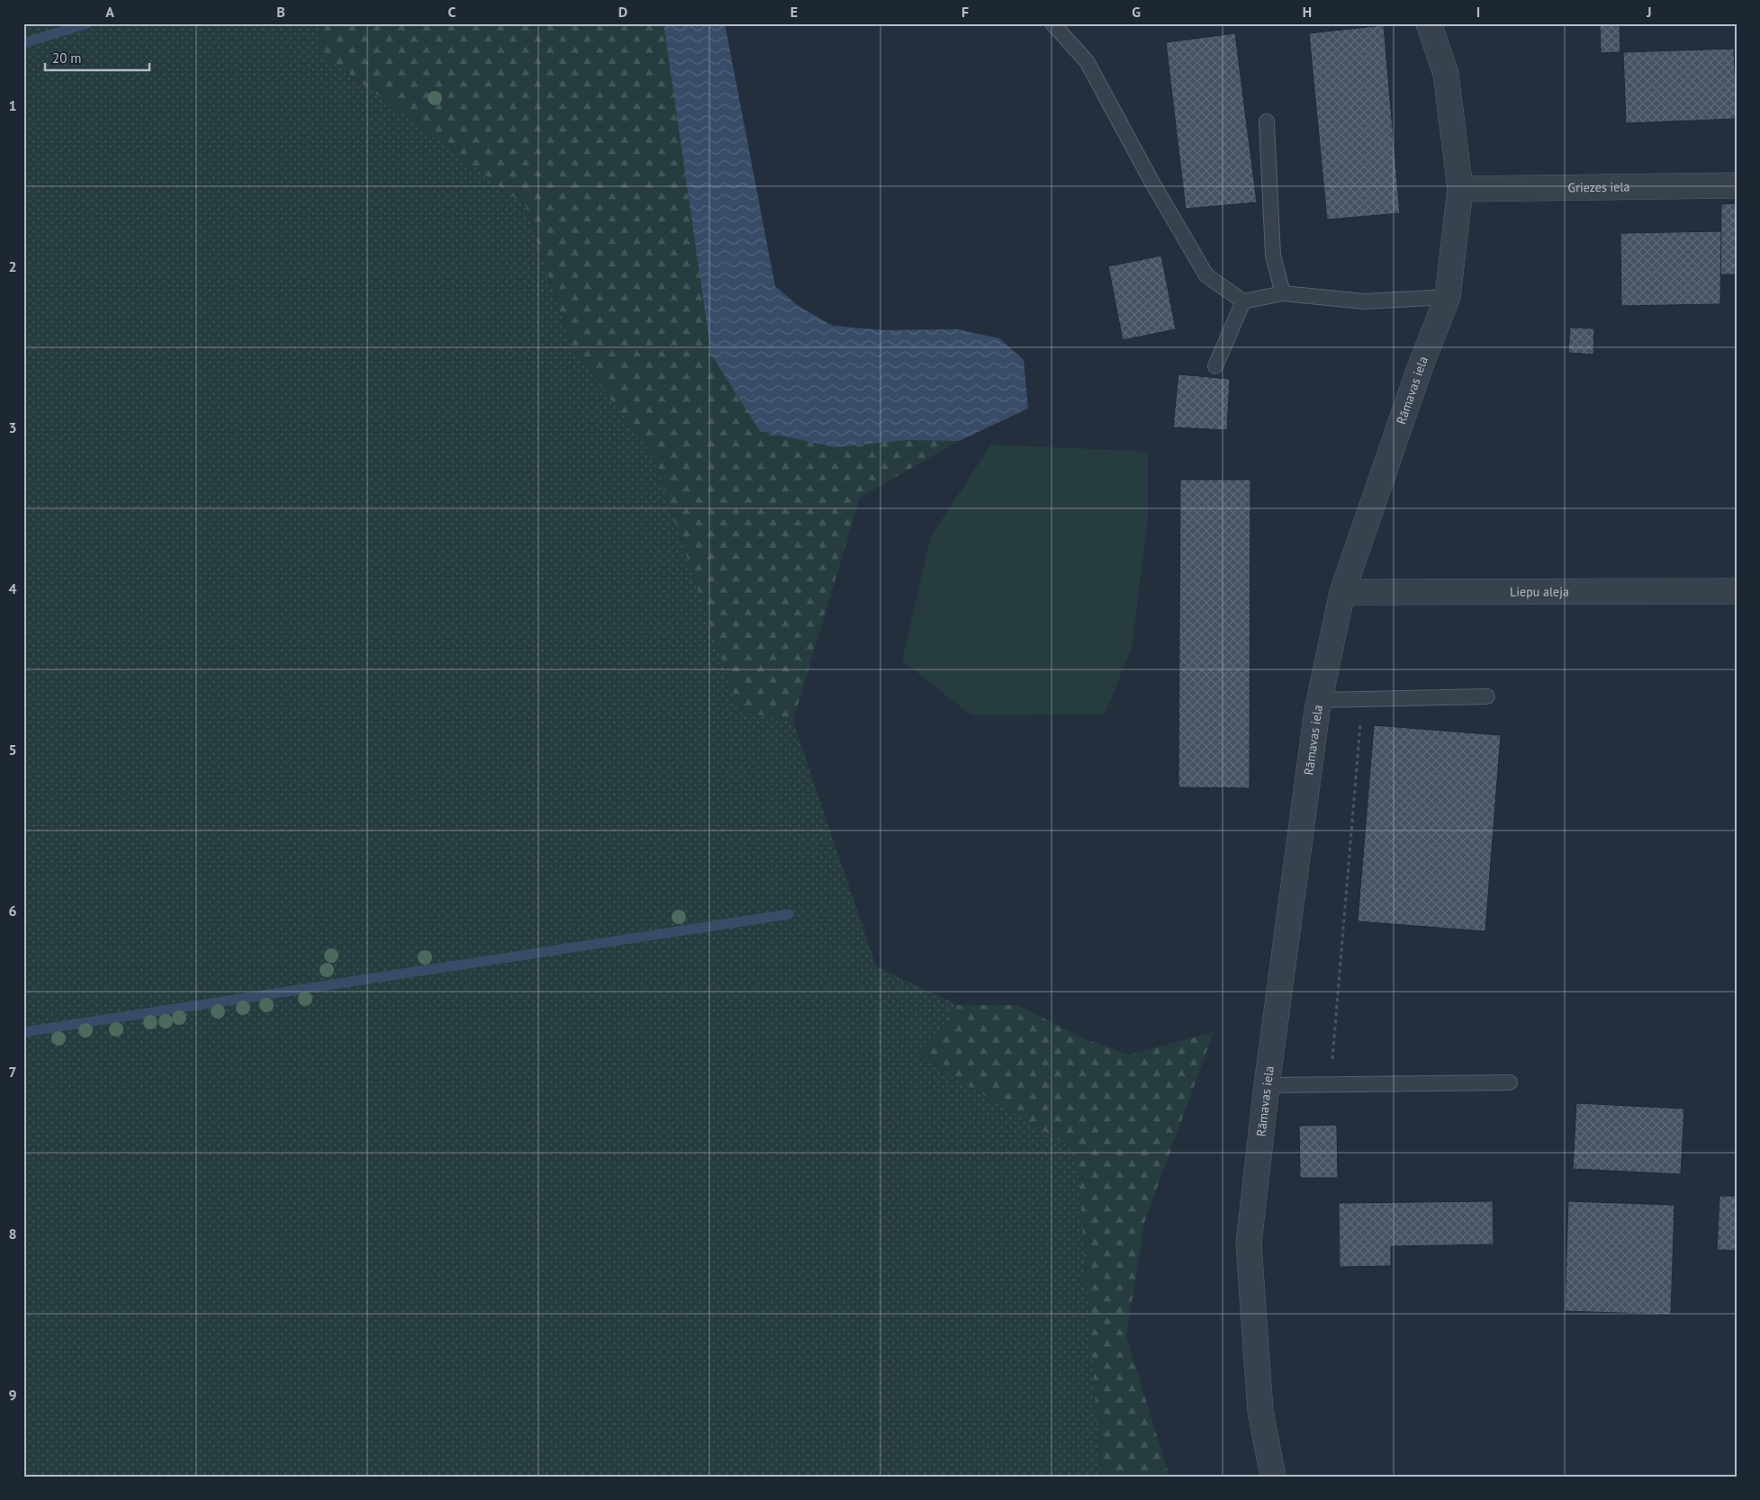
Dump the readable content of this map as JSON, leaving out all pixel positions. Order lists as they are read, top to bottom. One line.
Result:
{"streets":{"street":["Griezes iela","Rāmavas iela","Liepu aleja"]},"crossings":[["Griezes iela","Rāmavas iela"],["Rāmavas iela","Liepu aleja"]],"scale_bar":"20 m","grid":{"columns":["A","B","C","D","E","F","G","H","I","J"],"rows":["1","2","3","4","5","6","7","8","9"]}}
